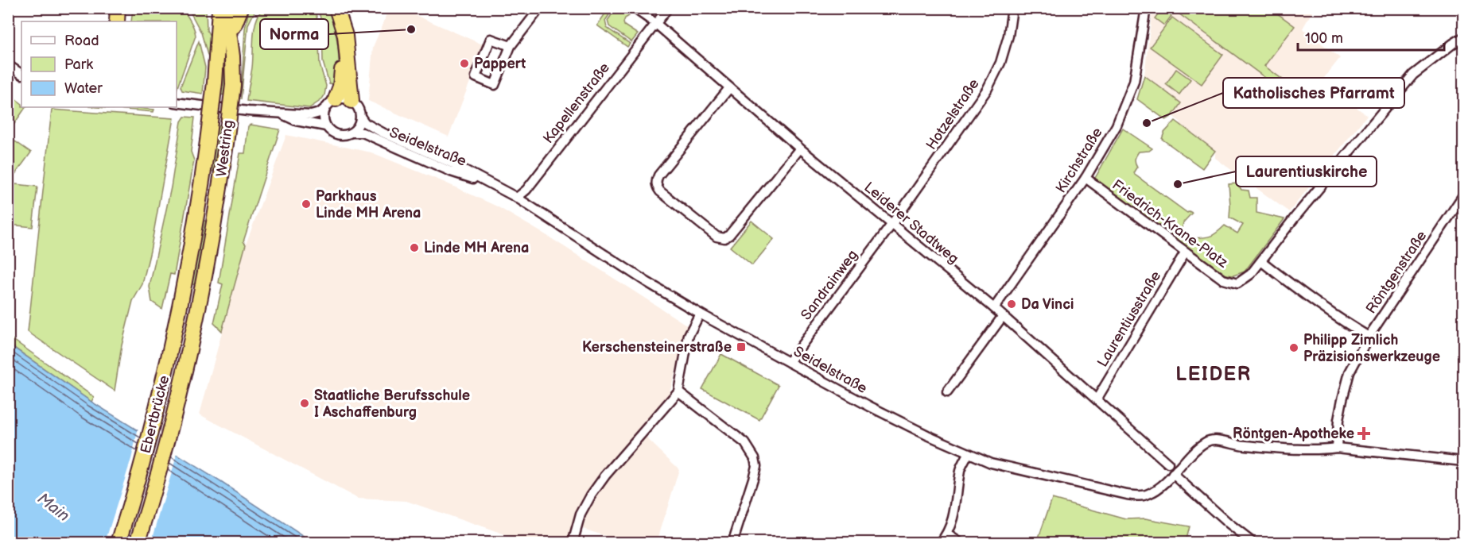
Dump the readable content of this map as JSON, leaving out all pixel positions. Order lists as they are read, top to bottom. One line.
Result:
{"streets":{"highway":["Westring","Ebertbrücke"],"street":["Kapellenstraße","Hotzelstraße","Seidelstraße","Kirchstraße","Leiderer Stadtweg","Friedrich-Krane-Platz","Röntgenstraße","Sandrainweg","Laurentiusstraße"]},"crossings":[["Kapellenstraße","Seidelstraße"],["Kapellenstraße","Leiderer Stadtweg"],["Hotzelstraße","Leiderer Stadtweg"],["Hotzelstraße","Sandrainweg"],["Seidelstraße","Röntgenstraße"],["Seidelstraße","Sandrainweg"],["Westring","Ebertbrücke"],["Kirchstraße","Leiderer Stadtweg"],["Kirchstraße","Friedrich-Krane-Platz"],["Leiderer Stadtweg","Sandrainweg"],["Leiderer Stadtweg","Laurentiusstraße"],["Friedrich-Krane-Platz","Laurentiusstraße"]],"districts":["LEIDER"],"water":["Main"],"places":{"other":["Norma","Pappert","Katholisches Pfarramt","Laurentiuskirche","Parkhaus Linde MH Arena","Linde MH Arena","Da Vinci","Philipp Zimlich Präzisionswerkzeuge","Staatliche Berufsschule I Aschaffenburg"],"transit":["Kerschensteinerstraße"],"health":["Röntgen-Apotheke"]},"legend":["Road","Park","Water"],"scale_bar":"100 m"}
